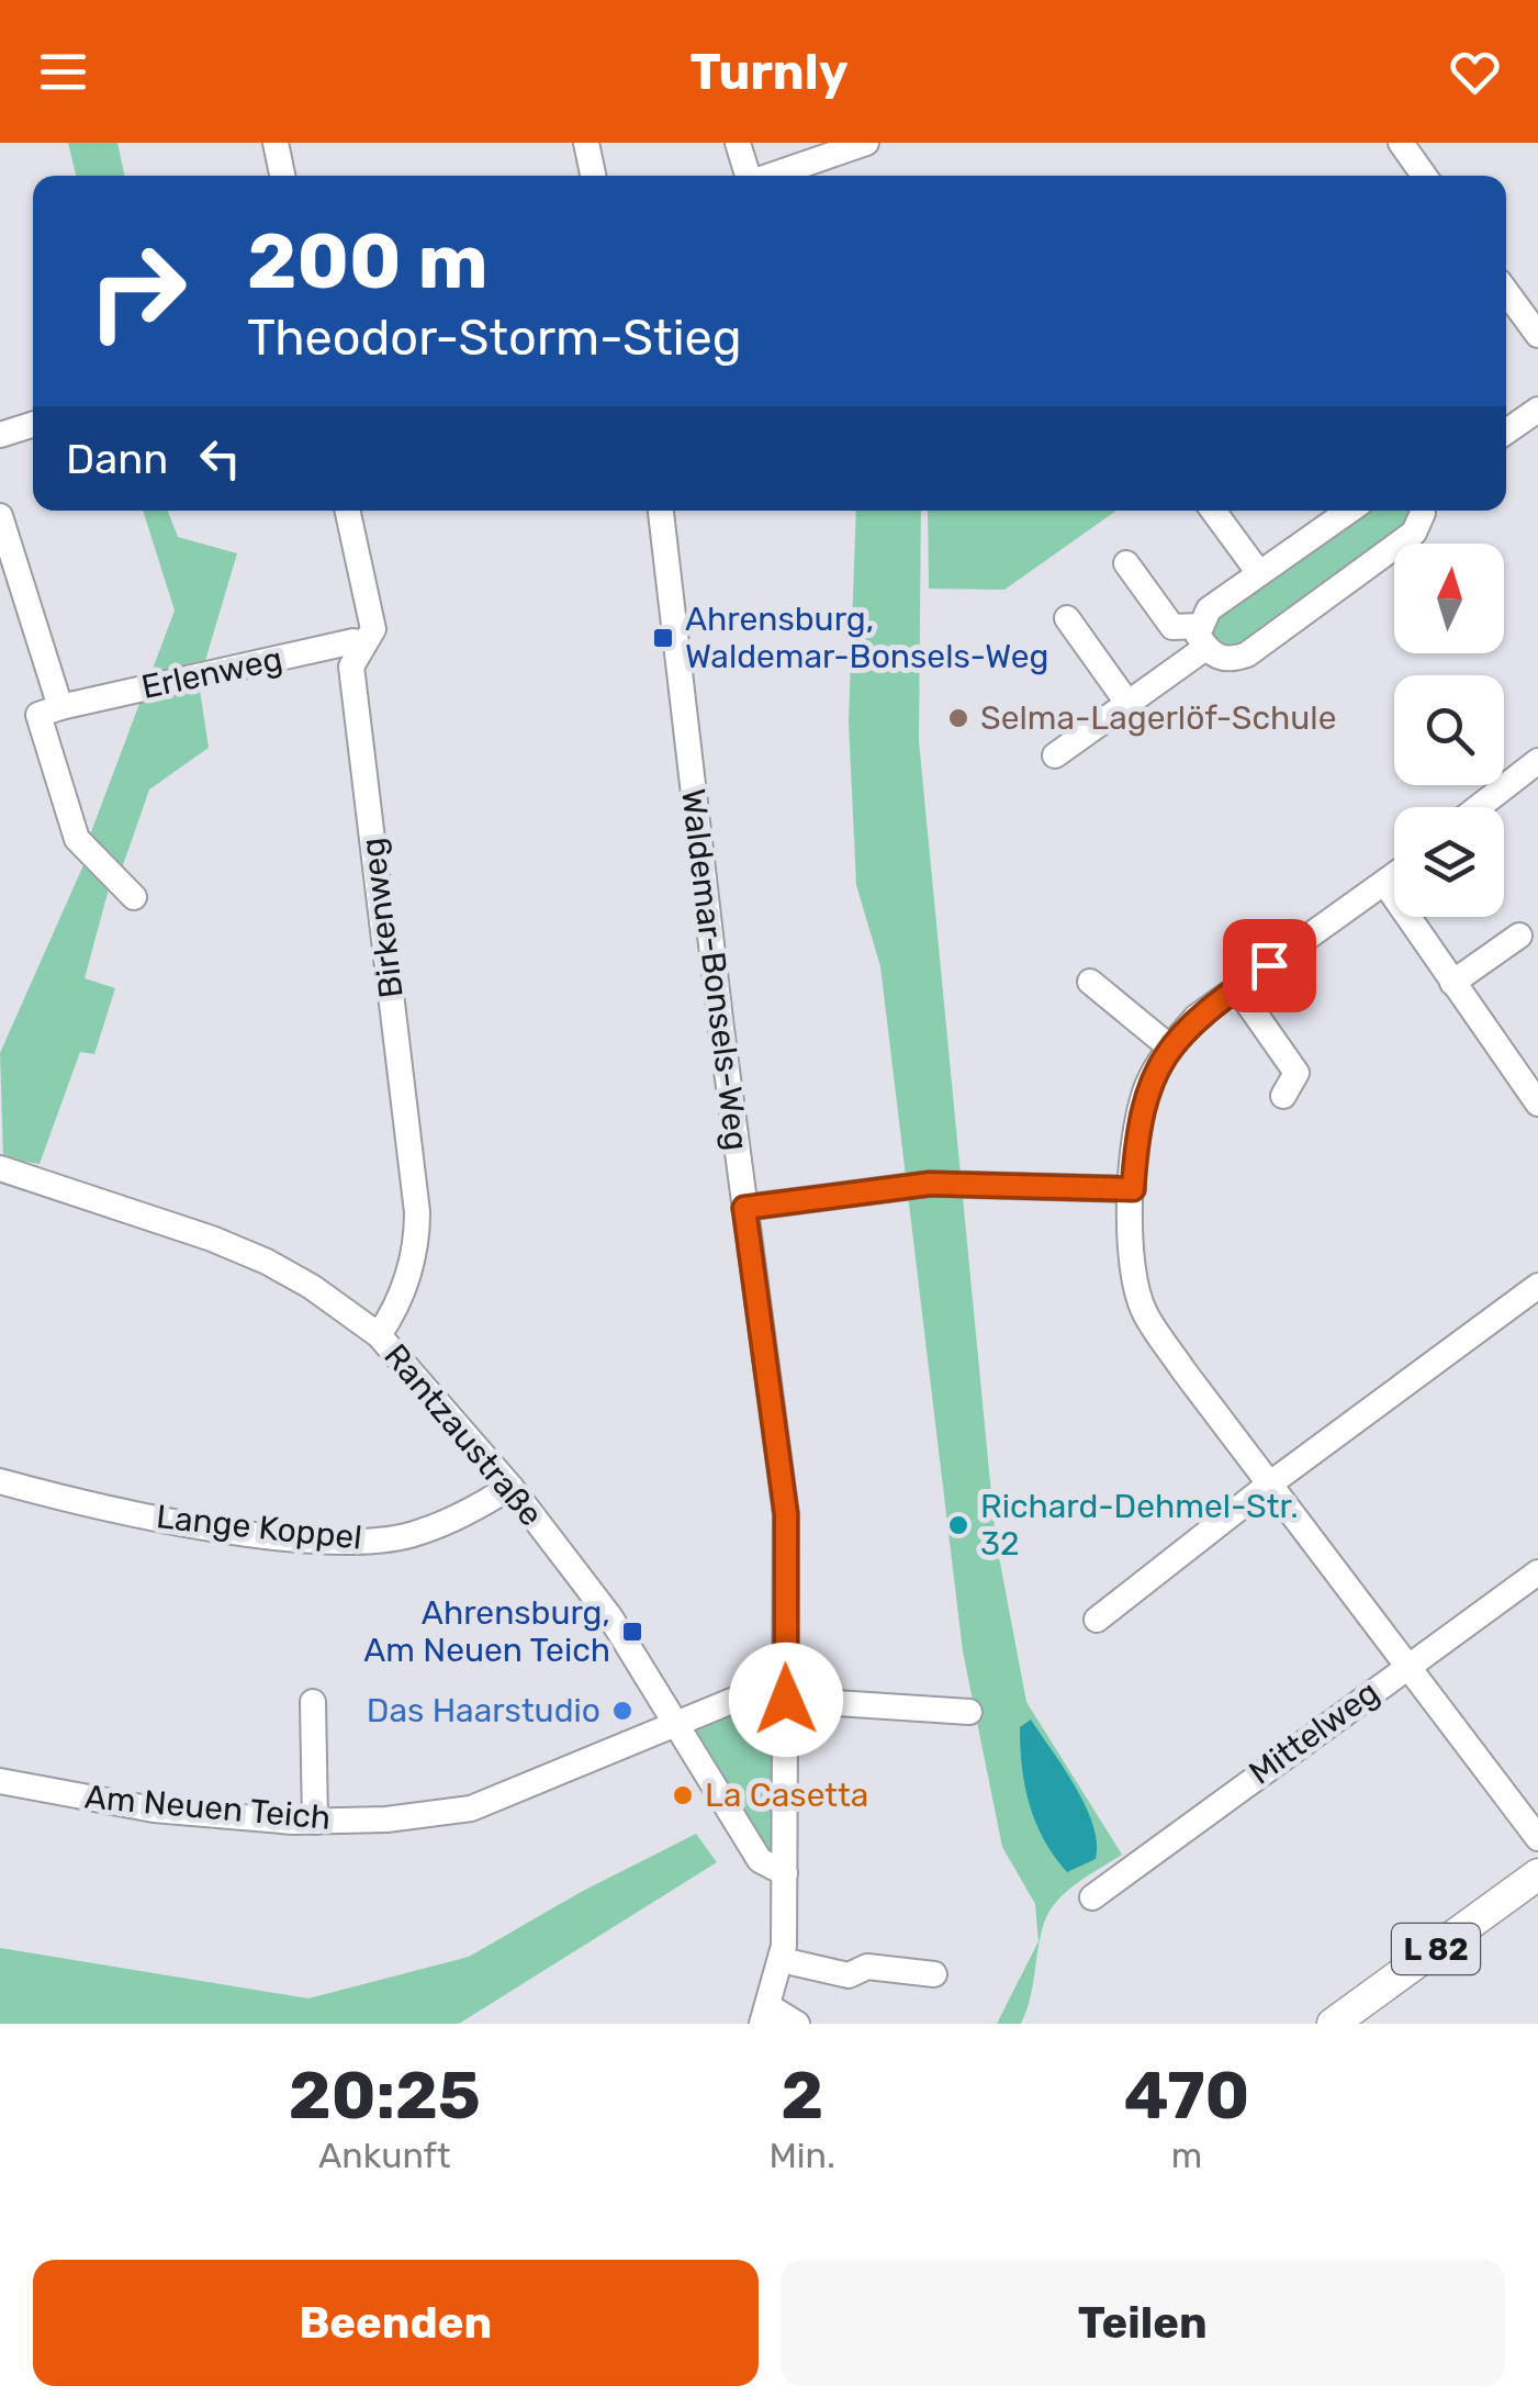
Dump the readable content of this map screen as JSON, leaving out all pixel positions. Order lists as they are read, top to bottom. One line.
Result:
{"streets":{"main road":["L 82"],"street":["Erlenweg","Birkenweg","Waldemar-Bonsels-Weg","Rantzaustraße","Lange Koppel","Mittelweg","Am Neuen Teich"]},"crossings":[["Erlenweg","Birkenweg"],["Birkenweg","Rantzaustraße"],["Waldemar-Bonsels-Weg","Rantzaustraße"],["Waldemar-Bonsels-Weg","Am Neuen Teich"],["Rantzaustraße","Lange Koppel"],["Rantzaustraße","Am Neuen Teich"]],"places":{"transit":["Ahrensburg, Waldemar-Bonsels-Weg","Ahrensburg, Am Neuen Teich"],"other":["Selma-Lagerlöf-Schule","Richard-Dehmel-Str. 32","Das Haarstudio","La Casetta"]},"north":"top","page":{"header":"Turnly","turn":["200 m","Theodor-Storm-Stieg"],"then":"Dann","eta":["20:25","Ankunft","2","Min.","470","m"],"buttons":["Beenden","Teilen"]}}
